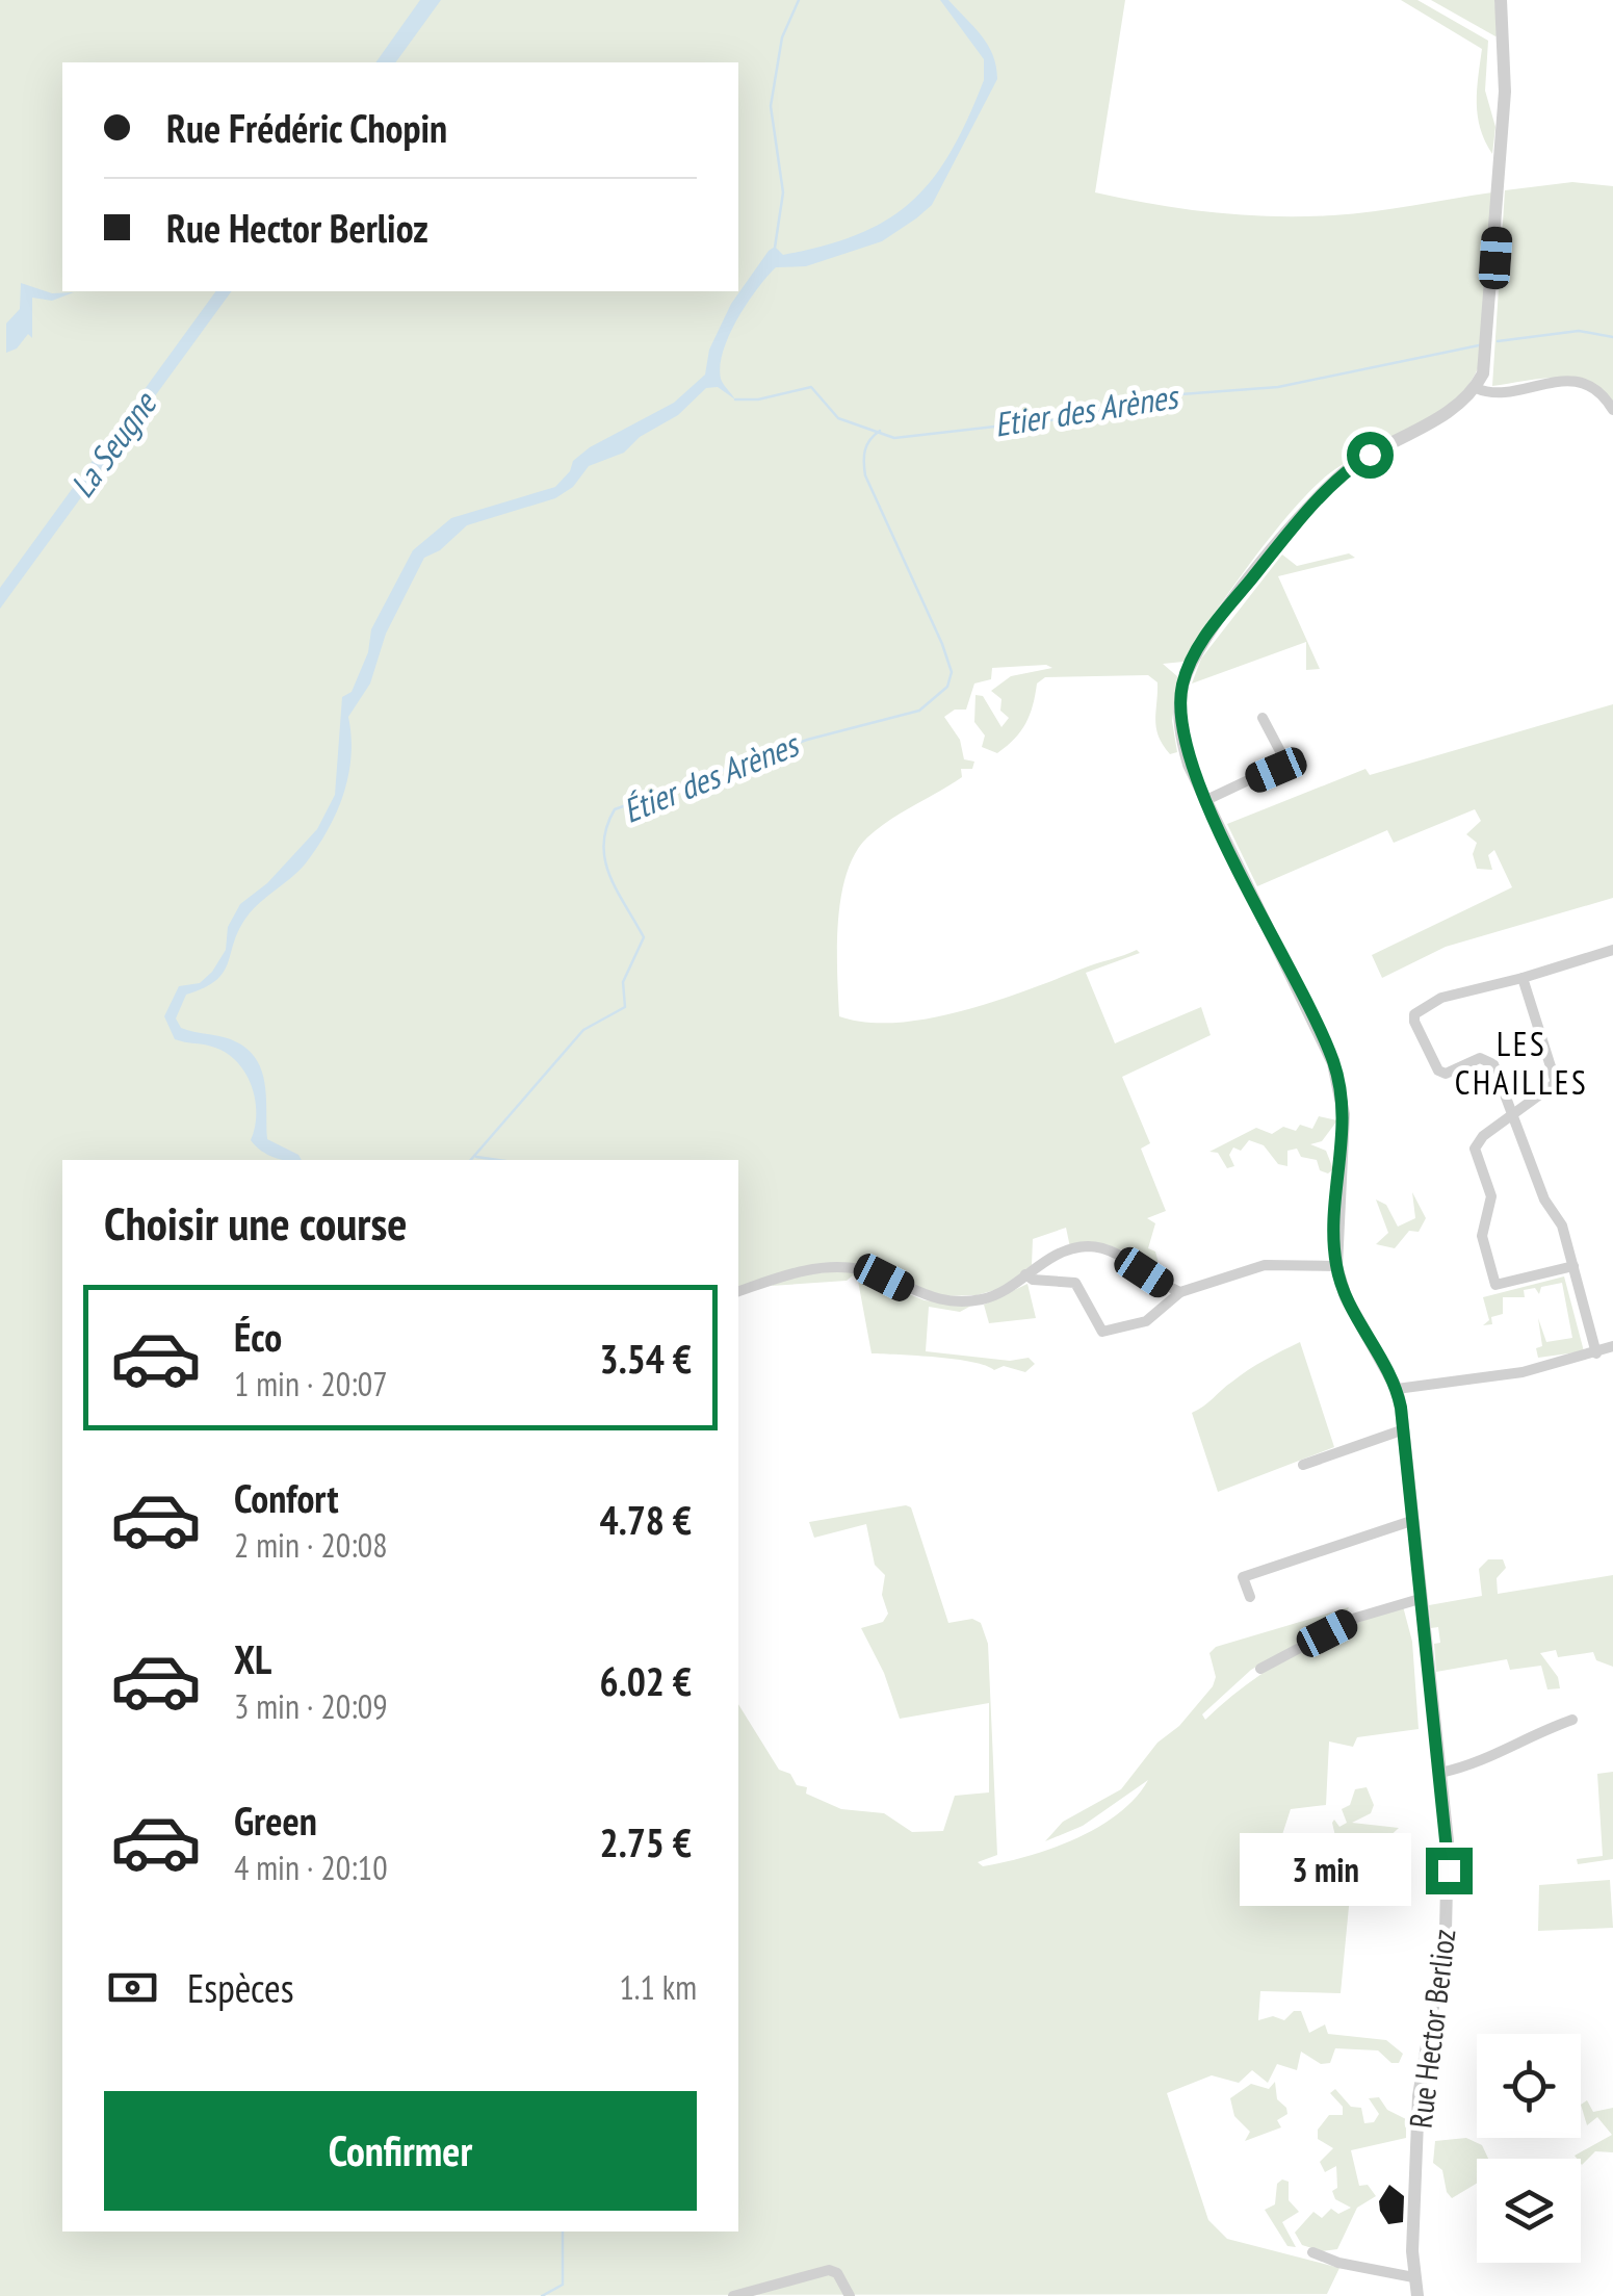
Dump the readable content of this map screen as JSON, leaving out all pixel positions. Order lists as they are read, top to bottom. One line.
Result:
{"streets":{"street":["Rue Hector Berlioz"]},"districts":["LES CHAILLES"],"water":["Etier des Arènes","La Seugne","Étier des Arènes"],"page":{"banner":["Rue Frédéric Chopin","Rue Hector Berlioz"],"heading":"Choisir une course","list":[{"name":"Éco","note":"1 min · 20:07","value":"3.54 €"},{"name":"Confort","note":"2 min · 20:08","value":"4.78 €"},{"name":"XL","note":"3 min · 20:09","value":"6.02 €"},{"name":"Green","note":"4 min · 20:10","value":"2.75 €"}],"bubble":"3 min","pay":["Espèces","1.1 km"],"buttons":"Confirmer"}}
